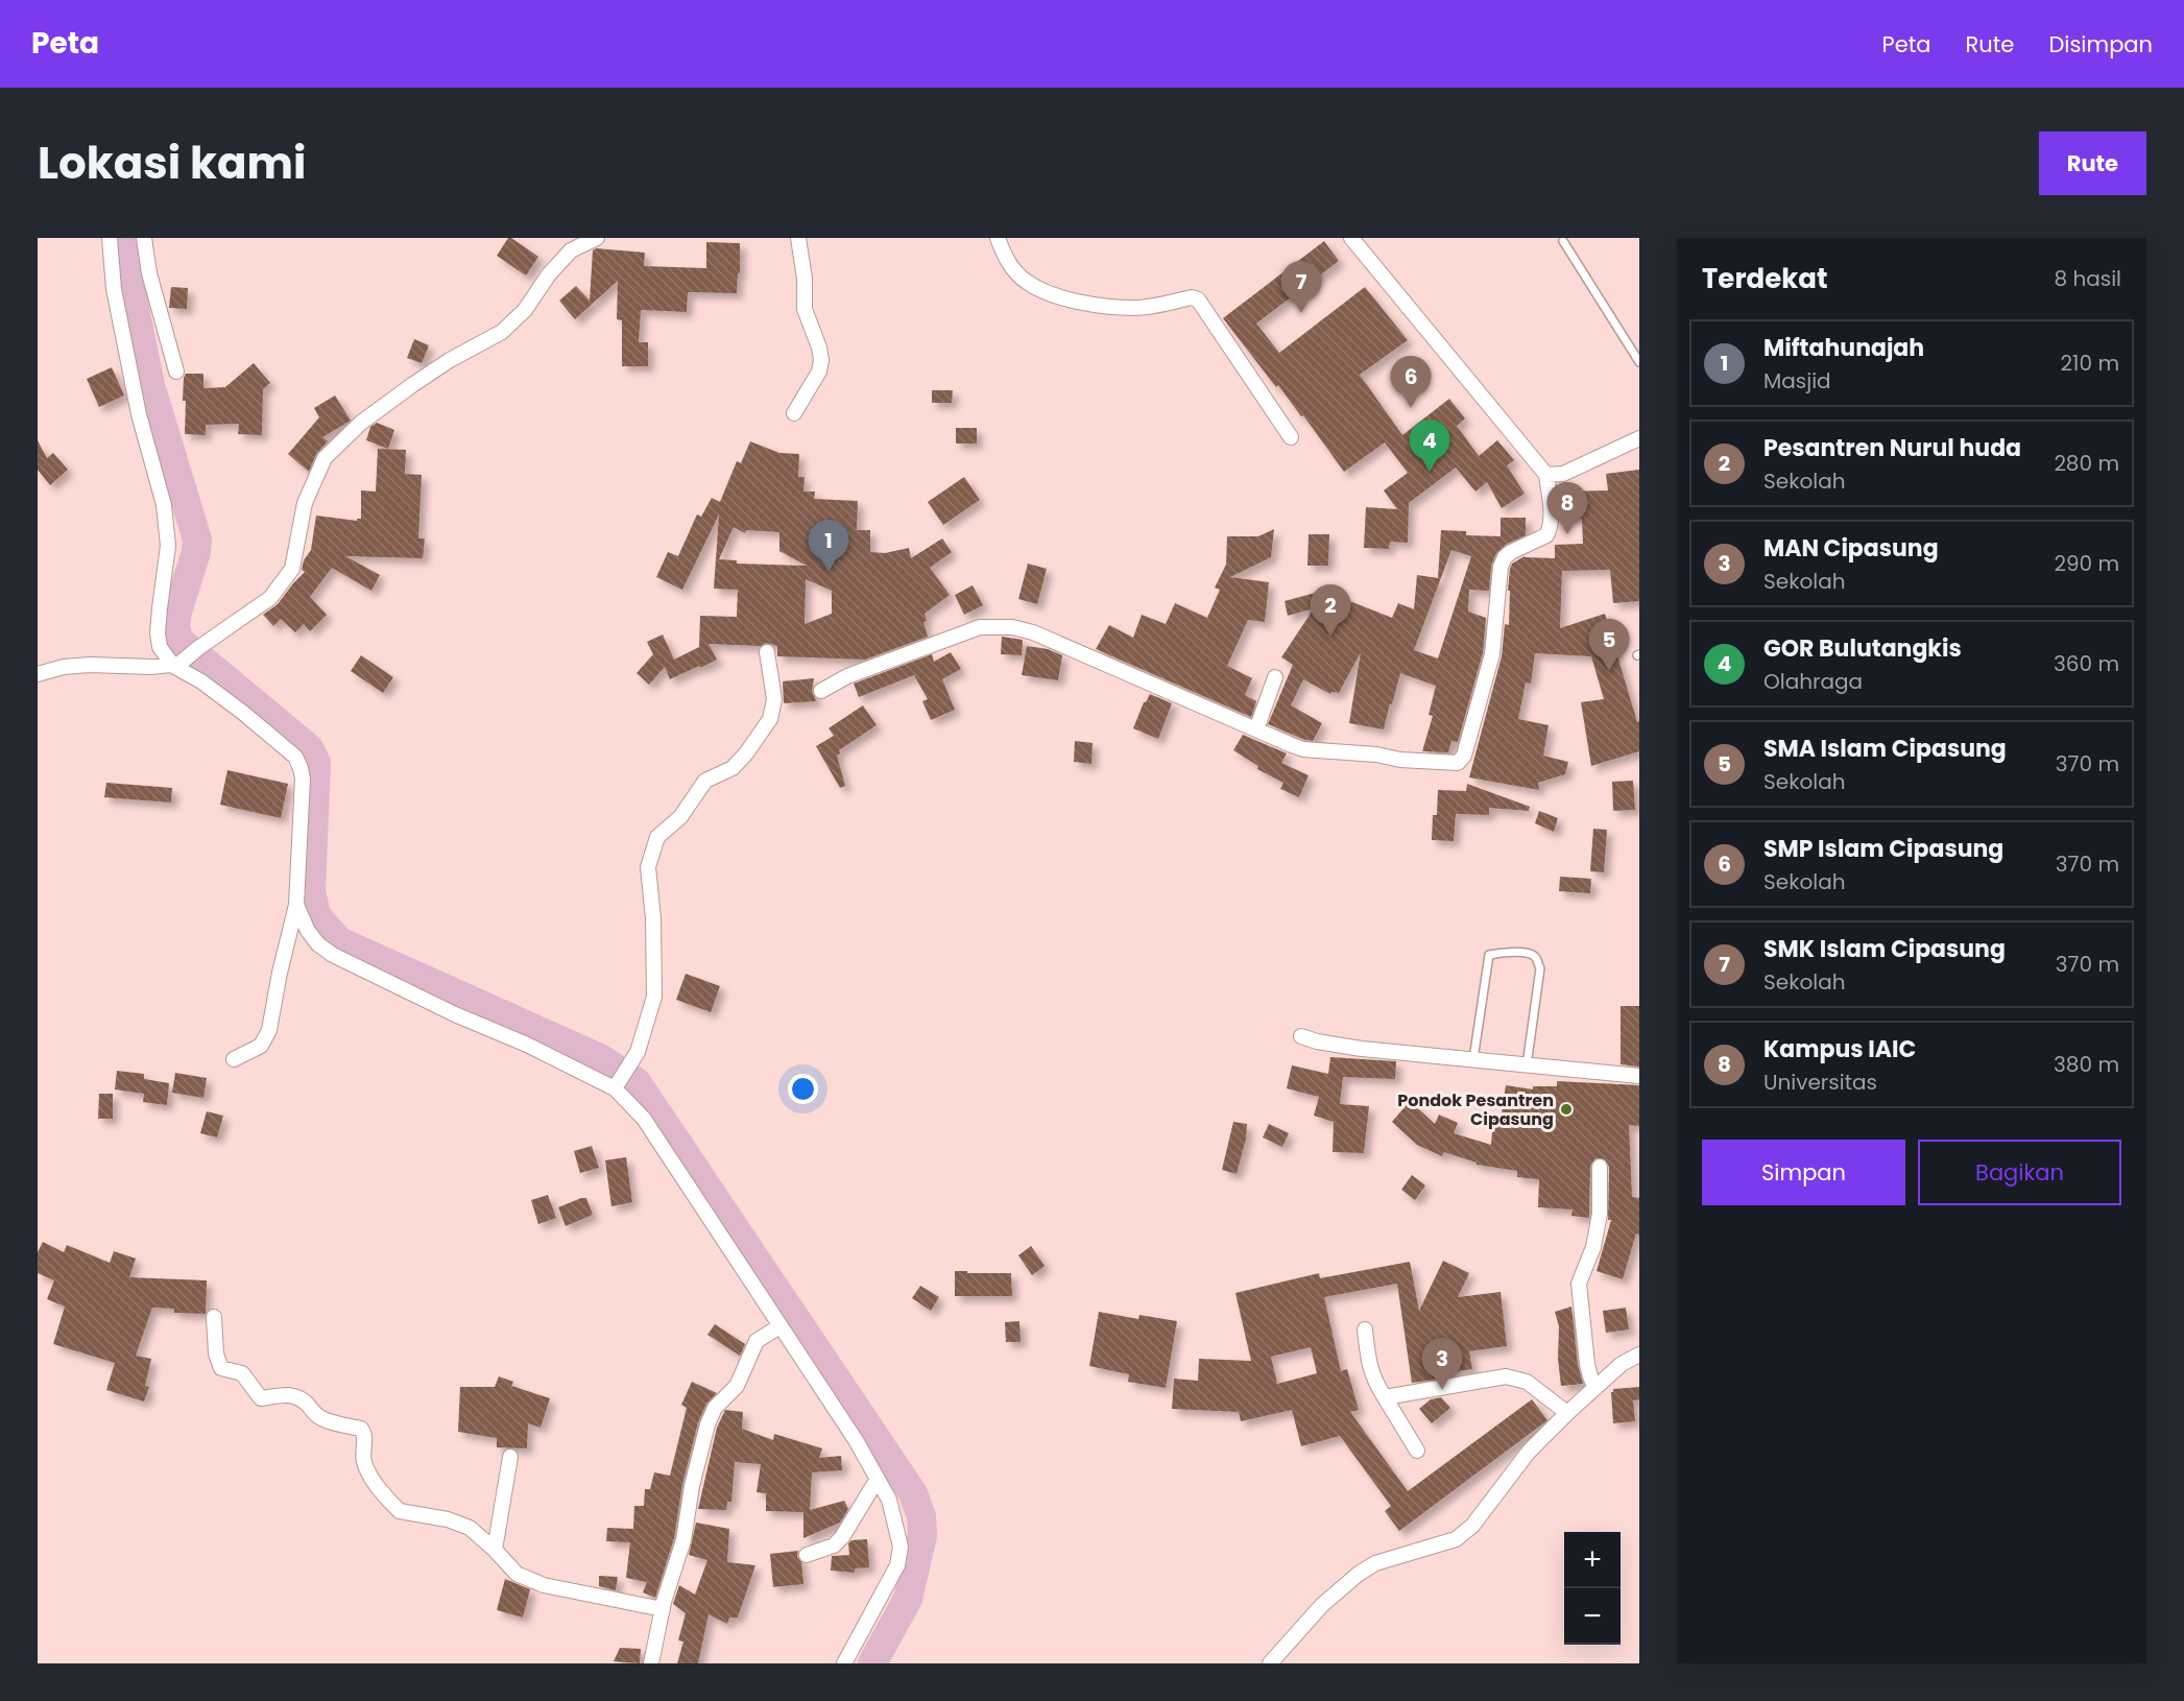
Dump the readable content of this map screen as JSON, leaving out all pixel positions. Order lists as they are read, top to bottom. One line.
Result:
{"places":["Pondok Pesantren Cipasung"],"page":{"header":"Peta","nav":["Peta","Rute","Disimpan"],"title":"Lokasi kami","buttons":["Rute",["Simpan","Bagikan"]],"heading":["Terdekat","8 hasil"],"pins":["7","6","4","8","1","2","5","3"],"list":[{"mark":"1","name":"Miftahunajah","note":"Masjid","value":"210 m"},{"mark":"2","name":"Pesantren Nurul huda","note":"Sekolah","value":"280 m"},{"mark":"3","name":"MAN Cipasung","note":"Sekolah","value":"290 m"},{"mark":"4","name":"GOR Bulutangkis","note":"Olahraga","value":"360 m"},{"mark":"5","name":"SMA Islam Cipasung","note":"Sekolah","value":"370 m"},{"mark":"6","name":"SMP Islam Cipasung","note":"Sekolah","value":"370 m"},{"mark":"7","name":"SMK Islam Cipasung","note":"Sekolah","value":"370 m"},{"mark":"8","name":"Kampus IAIC","note":"Universitas","value":"380 m"}],"map_buttons":["+","−"]}}
